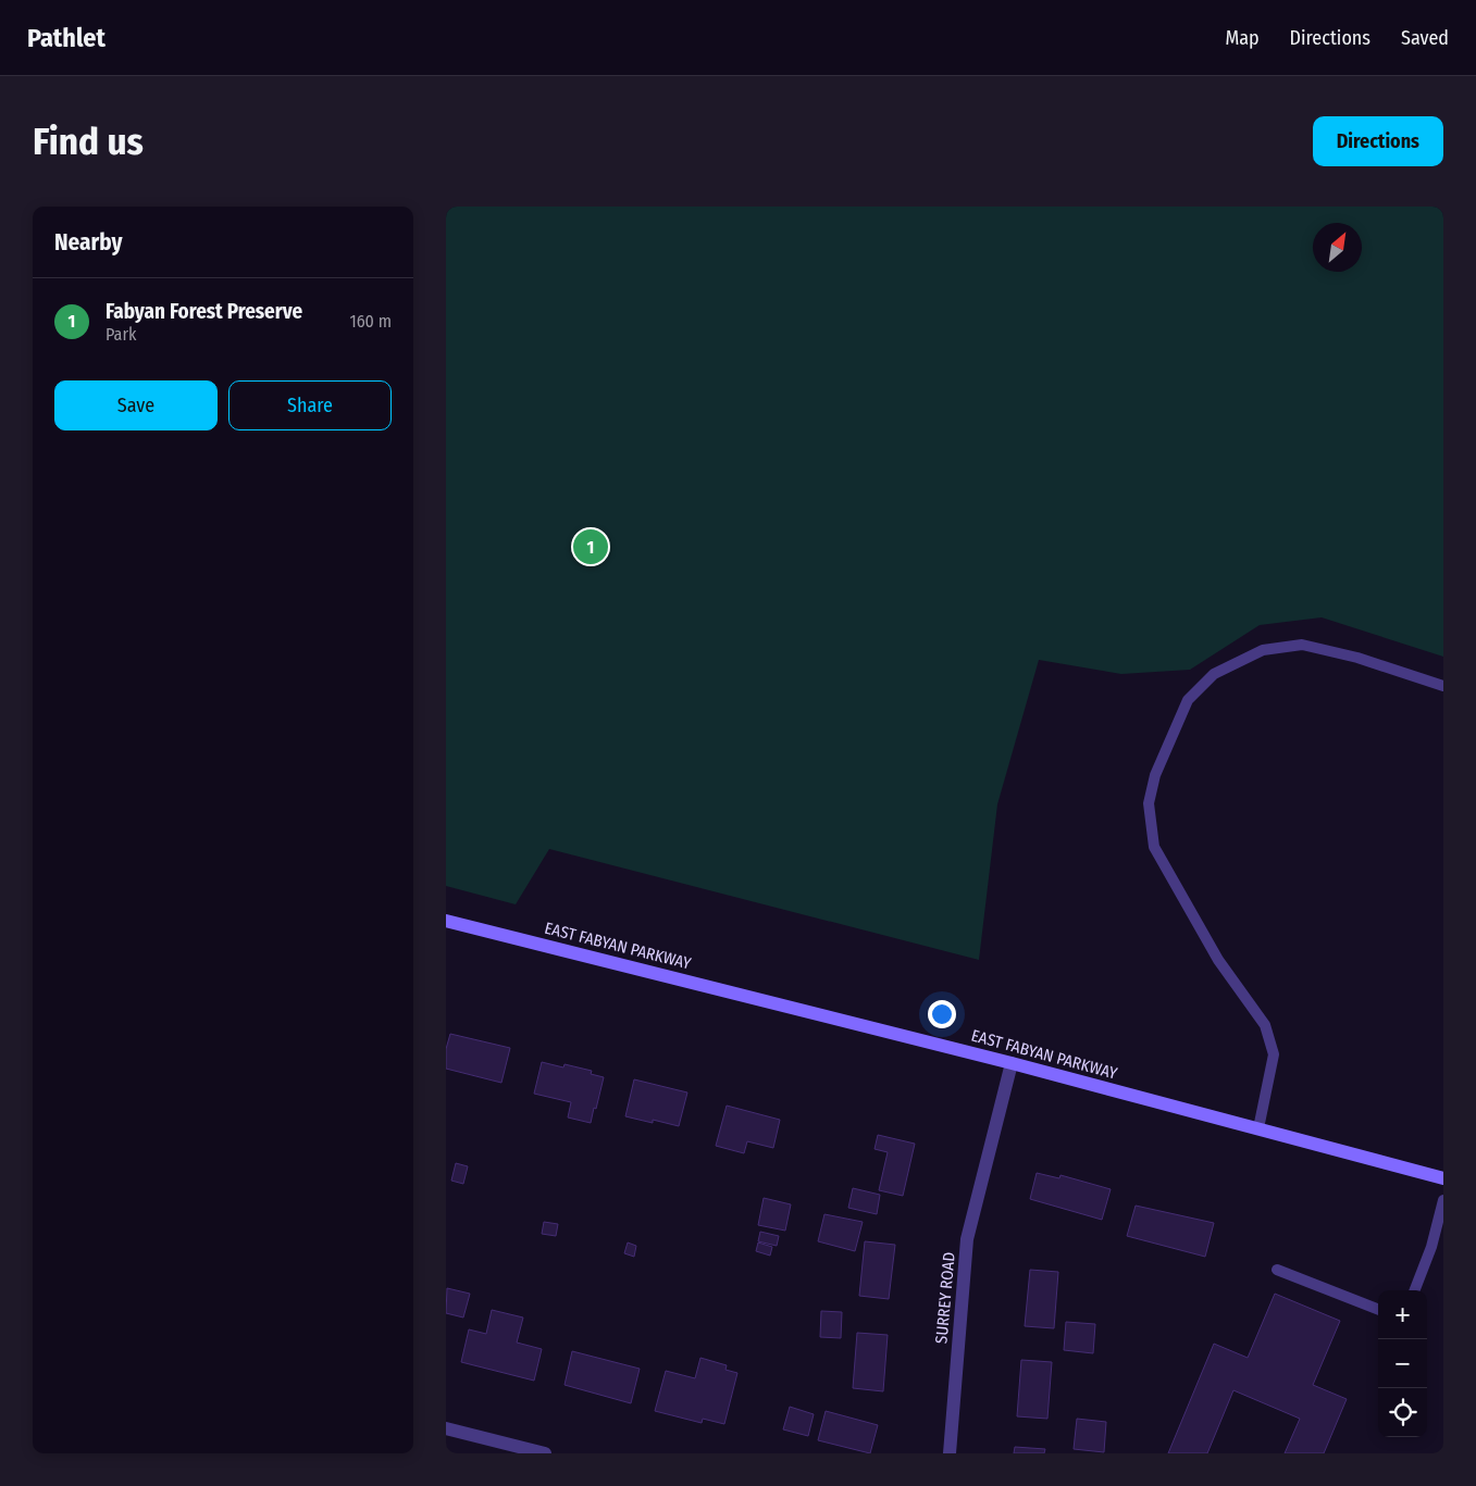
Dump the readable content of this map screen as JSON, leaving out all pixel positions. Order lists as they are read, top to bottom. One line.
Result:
{"streets":{"main road":["EAST FABYAN PARKWAY"],"street":["SURREY ROAD"]},"crossings":[["EAST FABYAN PARKWAY","SURREY ROAD"]],"north":"top right","page":{"header":"Pathlet","nav":["Map","Directions","Saved"],"buttons":["Directions",["Save","Share"]],"title":"Find us","heading":"Nearby","list":[{"mark":"1","name":"Fabyan Forest Preserve","note":"Park","value":"160 m"}],"pins":"1","map_buttons":["+","−"]}}
